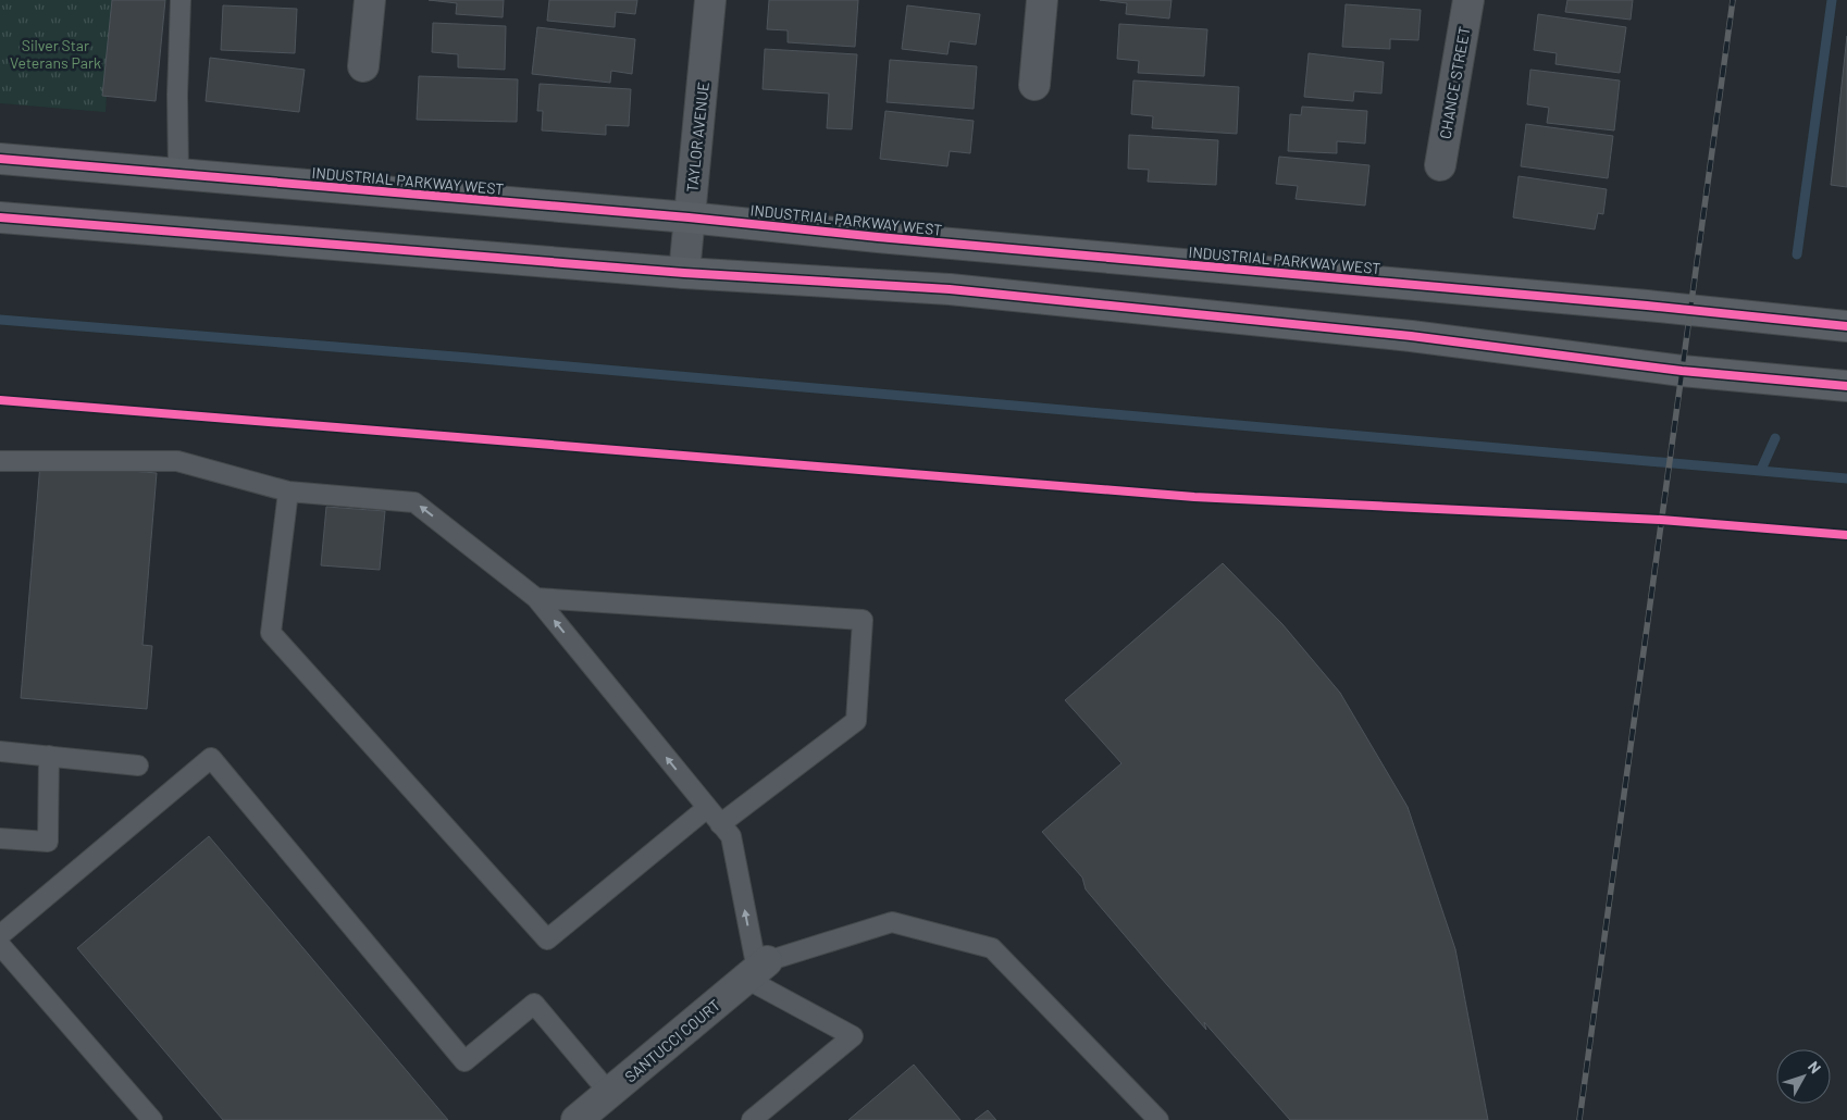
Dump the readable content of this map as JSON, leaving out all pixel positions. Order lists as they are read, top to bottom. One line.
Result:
{"streets":{"main road":["INDUSTRIAL PARKWAY WEST"],"street":["CHANCE STREET","TAYLOR AVENUE","SANTUCCI COURT"]},"crossings":[["TAYLOR AVENUE","INDUSTRIAL PARKWAY WEST"]],"parks":["Silver Star Veterans Park"],"north":"top right"}
